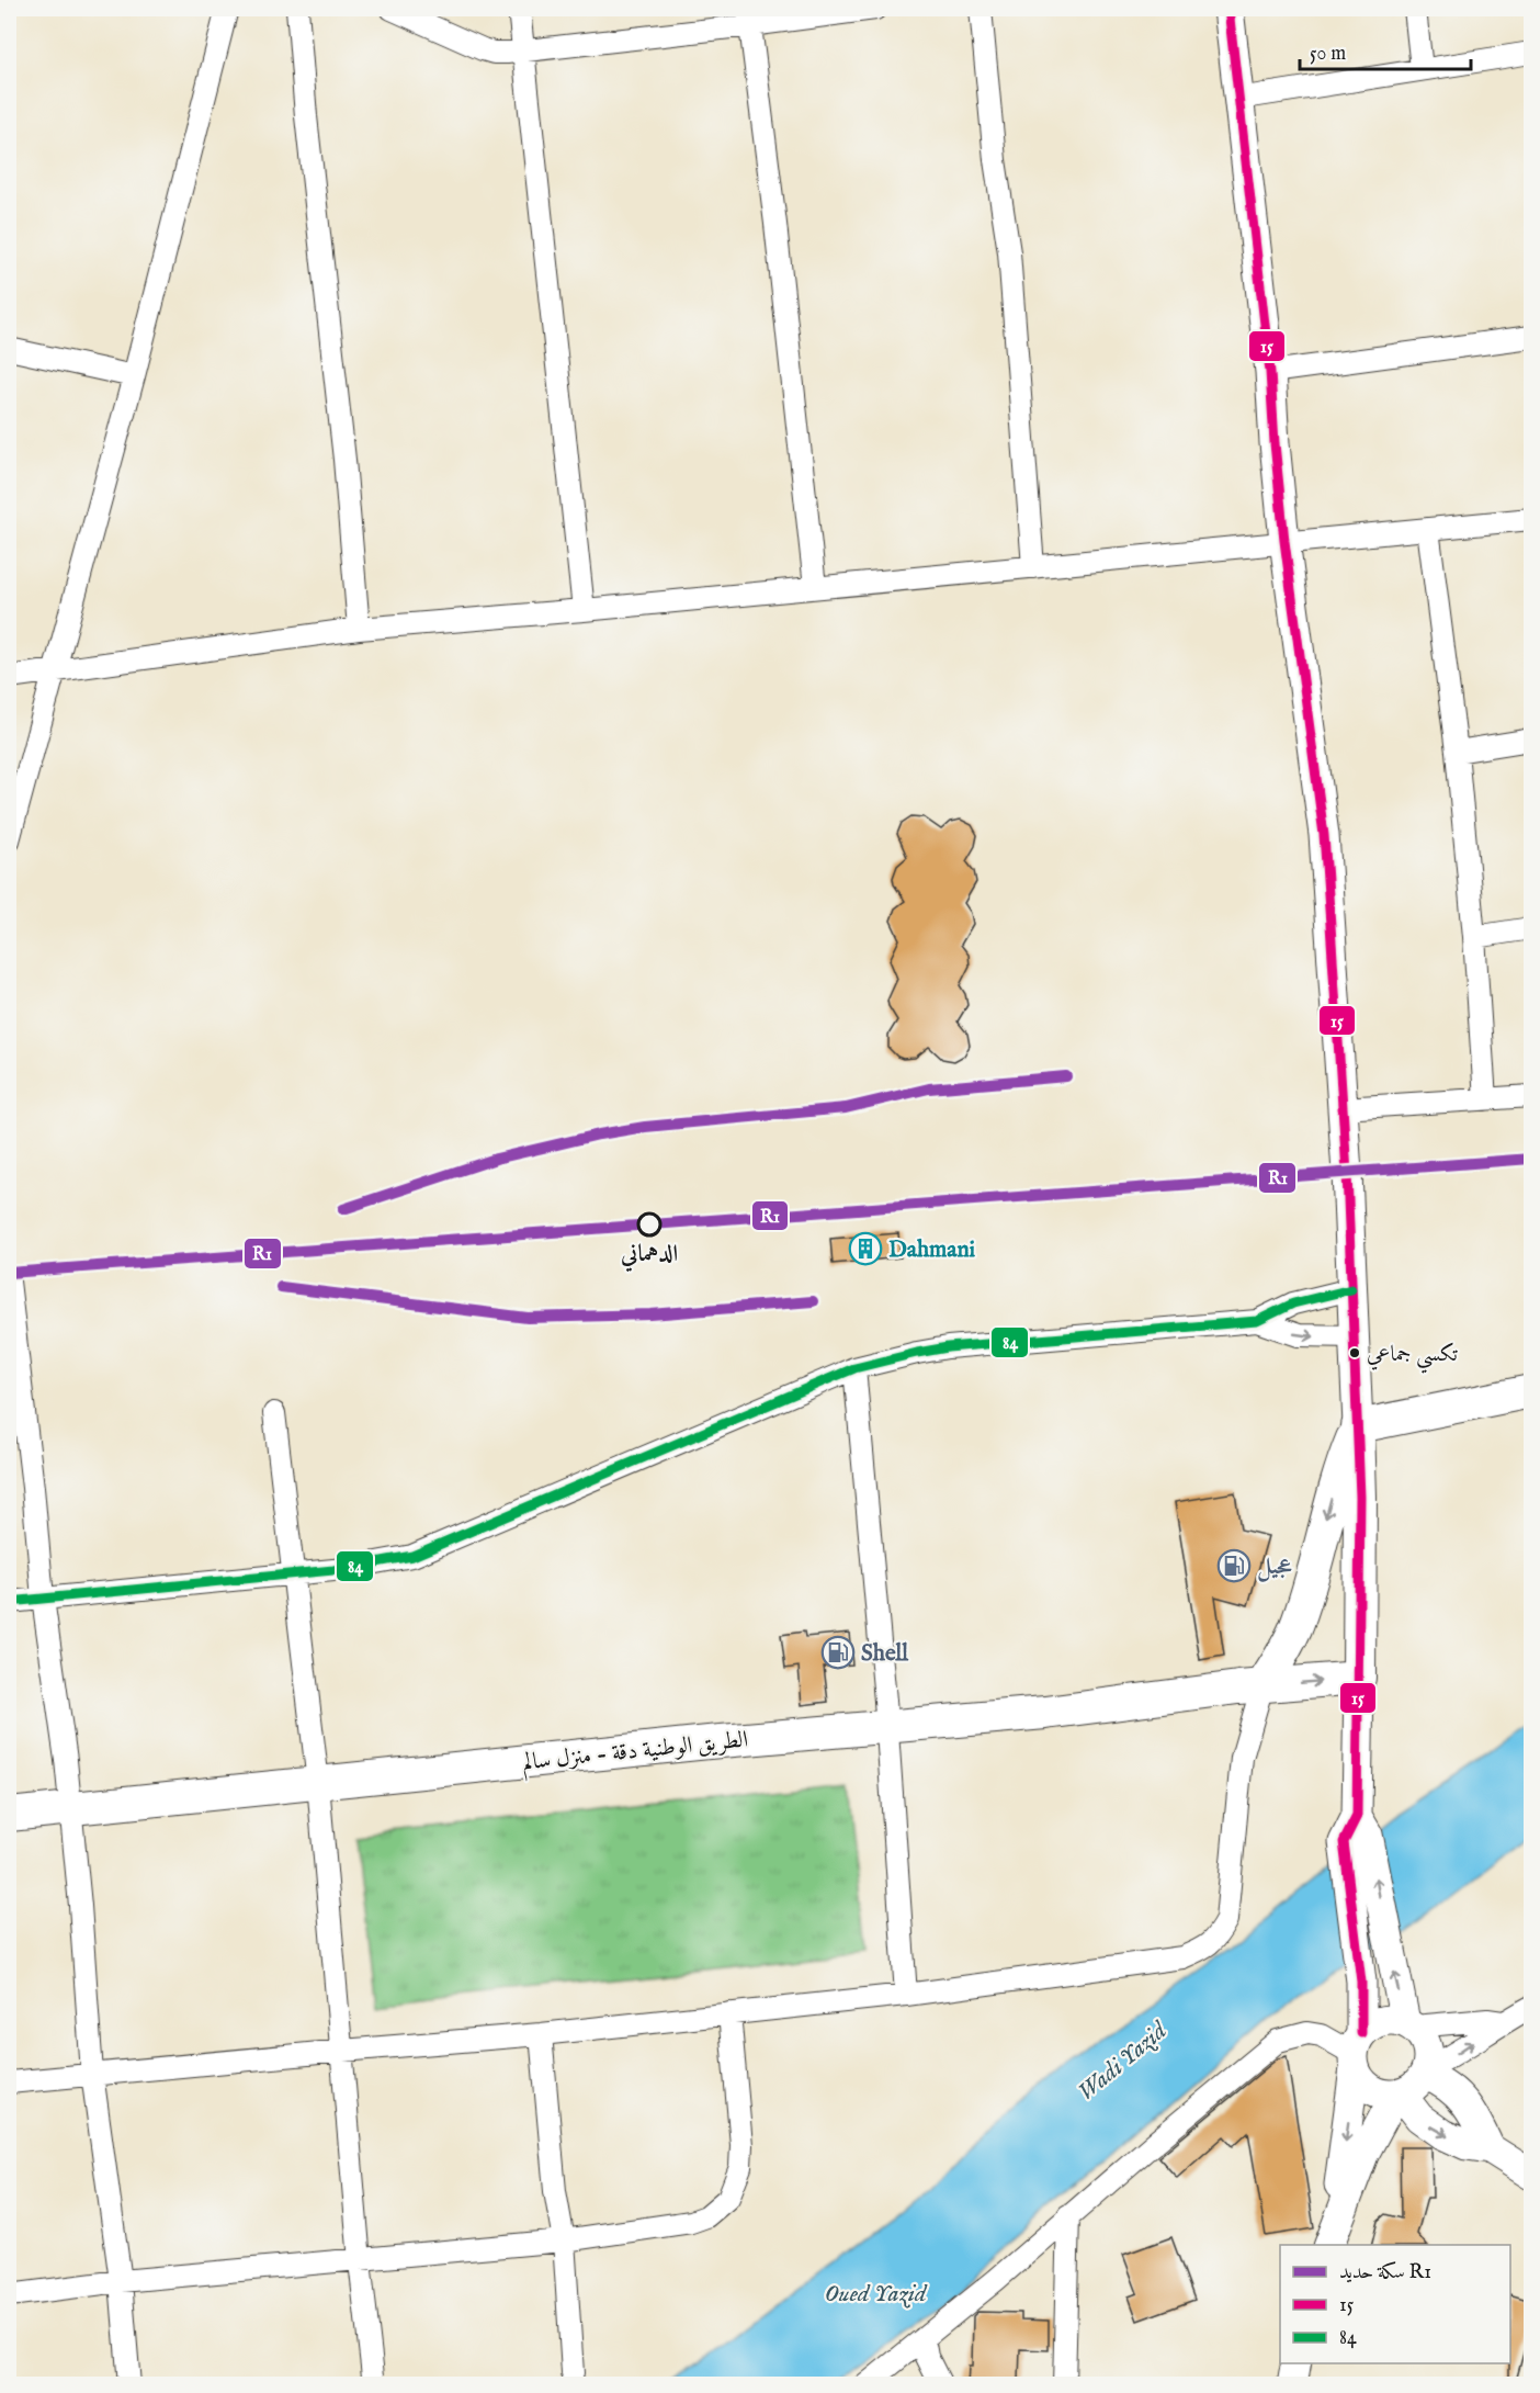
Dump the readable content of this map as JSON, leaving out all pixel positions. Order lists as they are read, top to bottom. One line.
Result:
{"streets":{"main road":["الطريق الوطنية دقة - منزل سالم"]},"water":["Wadi Yazid","Oued Yazid"],"places":{"other":["الدهماني","تكسي جماعي"],"building":["Dahmani"],"fuel station":["عجيل","Shell"]},"lines":["transit line 15","rail line R1","transit line 84"],"legend":["سكة حديد R1","15","84"],"scale_bar":"50 m"}
